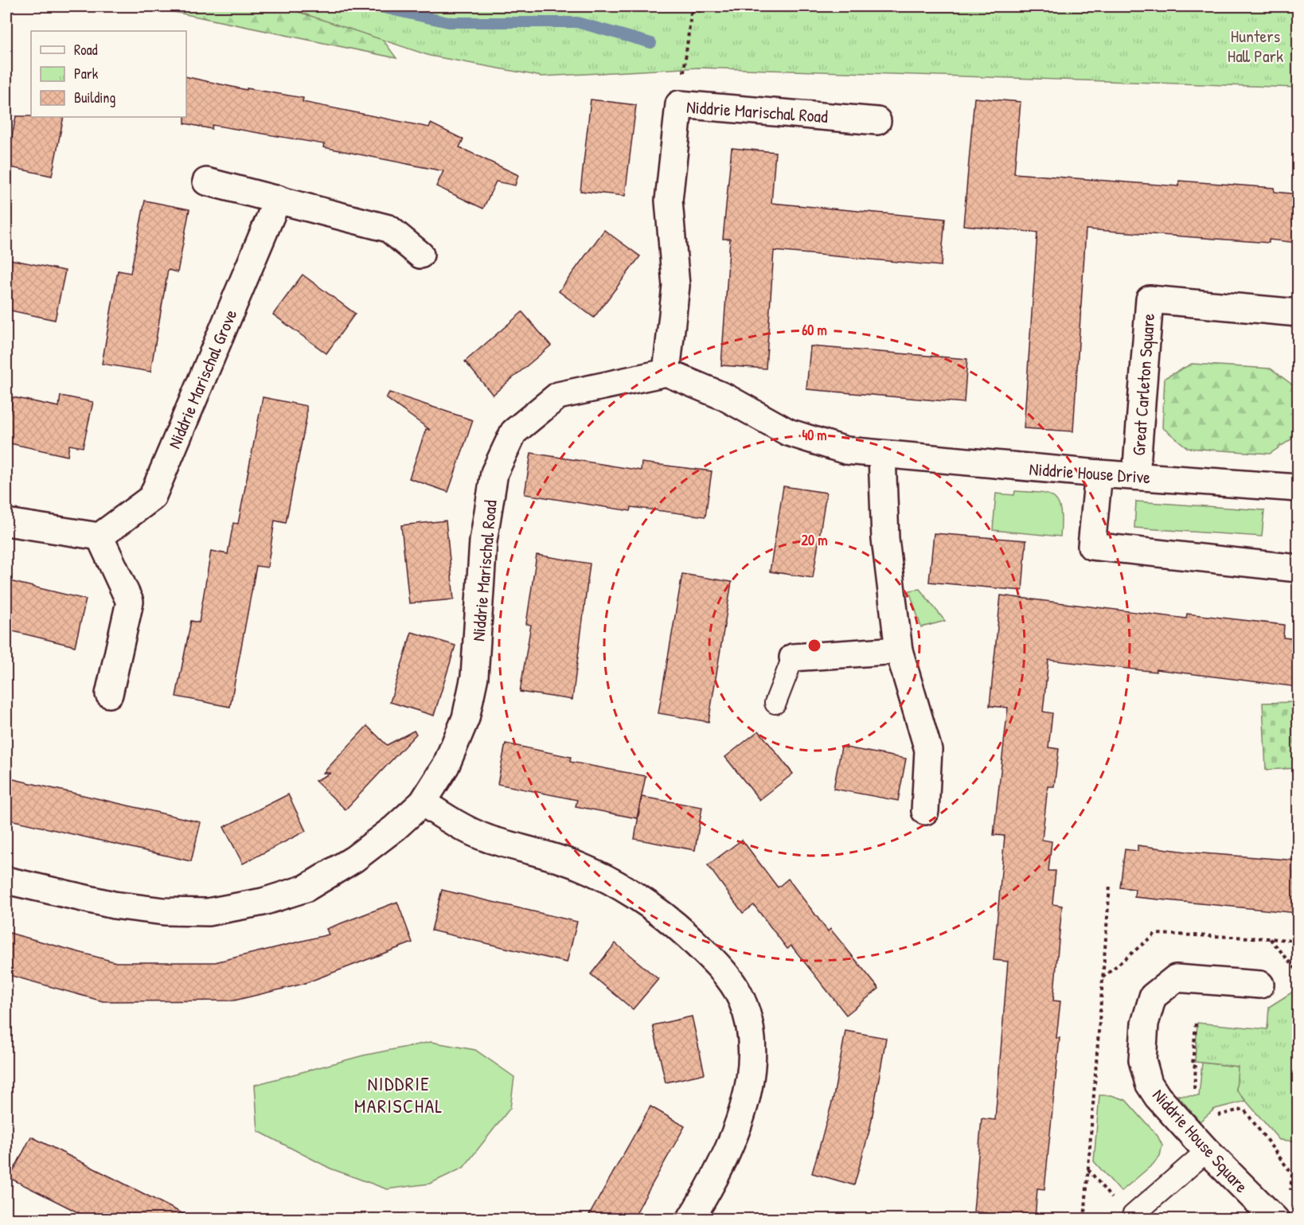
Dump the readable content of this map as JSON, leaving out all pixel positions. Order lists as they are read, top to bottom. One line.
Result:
{"streets":{"street":["Niddrie Marischal Road","Niddrie Marischal Grove","Great Carleton Square","Niddrie House Drive","Niddrie House Square"]},"crossings":[["Niddrie Marischal Road","Niddrie House Drive"],["Great Carleton Square","Niddrie House Drive"]],"districts":["NIDDRIE MARISCHAL"],"parks":["Hunters Hall Park"],"legend":["Road","Park","Building"],"rings":["60 m","40 m","20 m"]}
